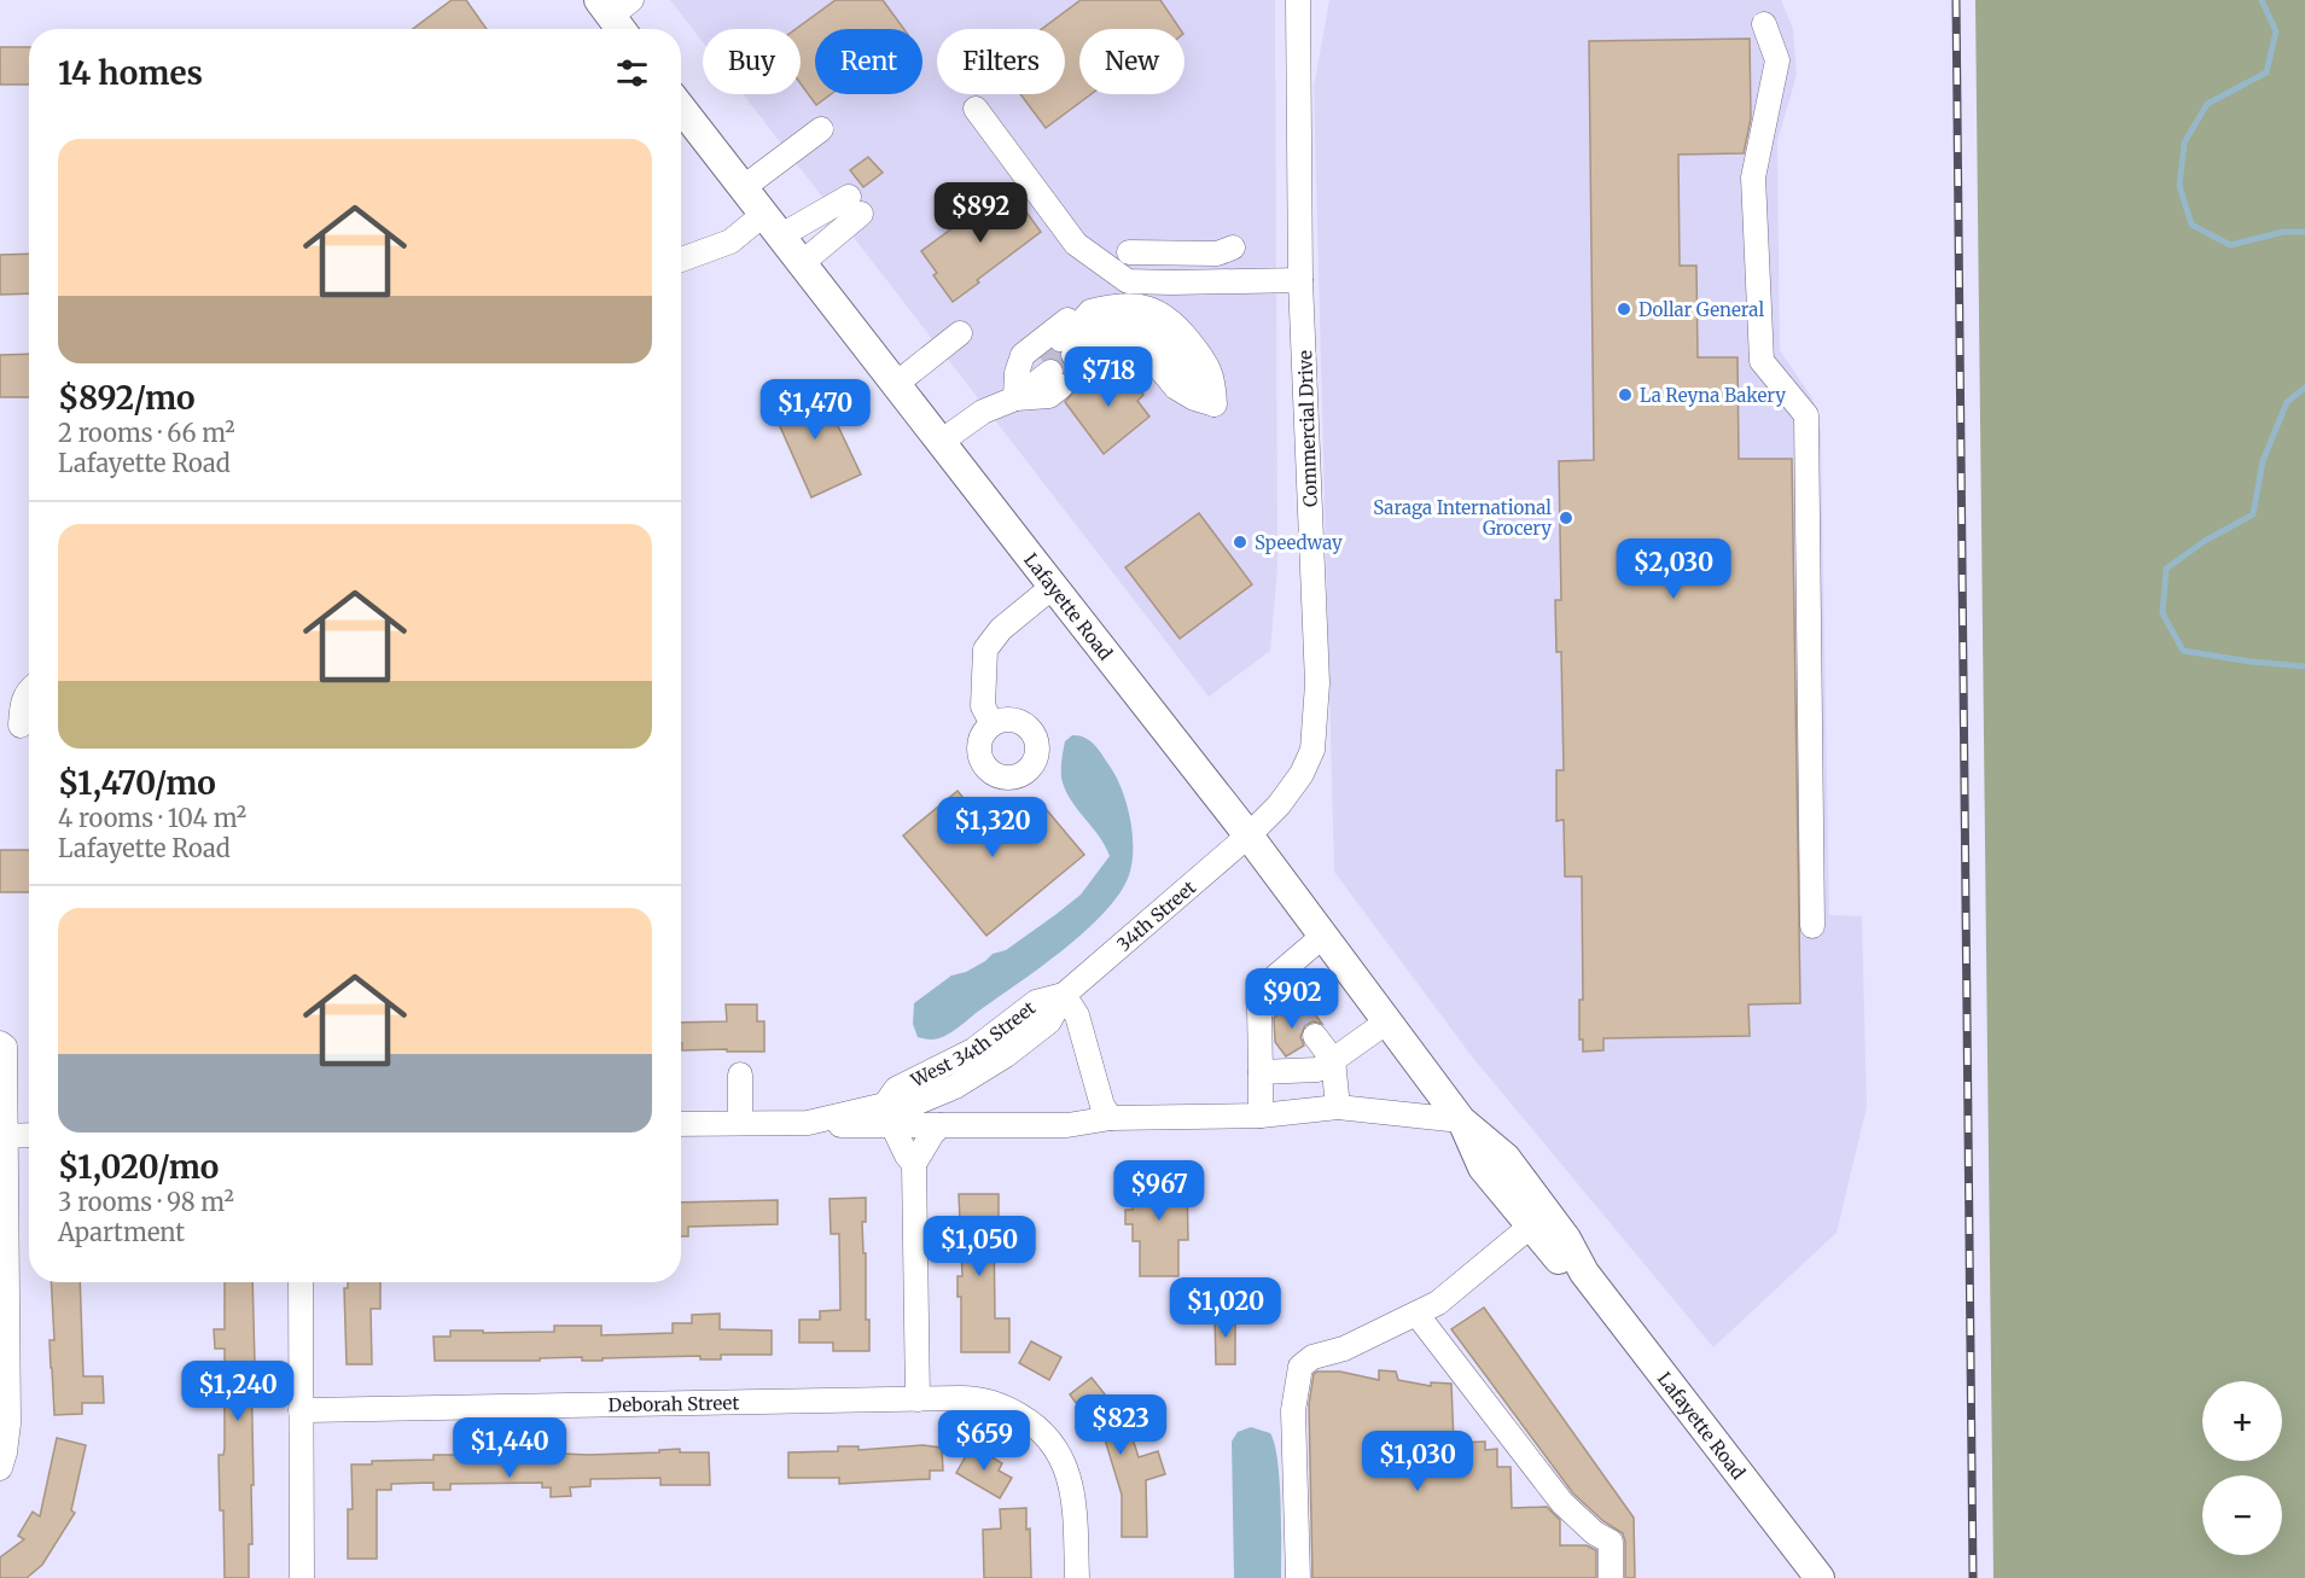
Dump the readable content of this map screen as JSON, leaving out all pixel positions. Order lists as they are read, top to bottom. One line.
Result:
{"streets":{"main road":["Lafayette Road"],"street":["Commercial Drive","34th Street","West 34th Street","Deborah Street"]},"crossings":[["Commercial Drive","Lafayette Road"],["Commercial Drive","34th Street"],["Lafayette Road","34th Street"],["34th Street","West 34th Street"]],"places":["Dollar General","La Reyna Bakery","Saraga International Grocery","Speedway"],"page":{"chip":["Buy","Rent","Filters","New"],"heading":"14 homes","list":[{"name":"$892/mo","note":"2 rooms · 66 m² · Lafayette Road"},{"name":"$1,470/mo","note":"4 rooms · 104 m² · Lafayette Road"},{"name":"$1,020/mo","note":"3 rooms · 98 m² · Apartment"}],"price":["$892","$718","$1,470","$2,030","$1,320","$902","$967","$1,050","$1,020","$1,240","$823","$659","$1,440","$1,030"],"map_buttons":["+","−"]}}
